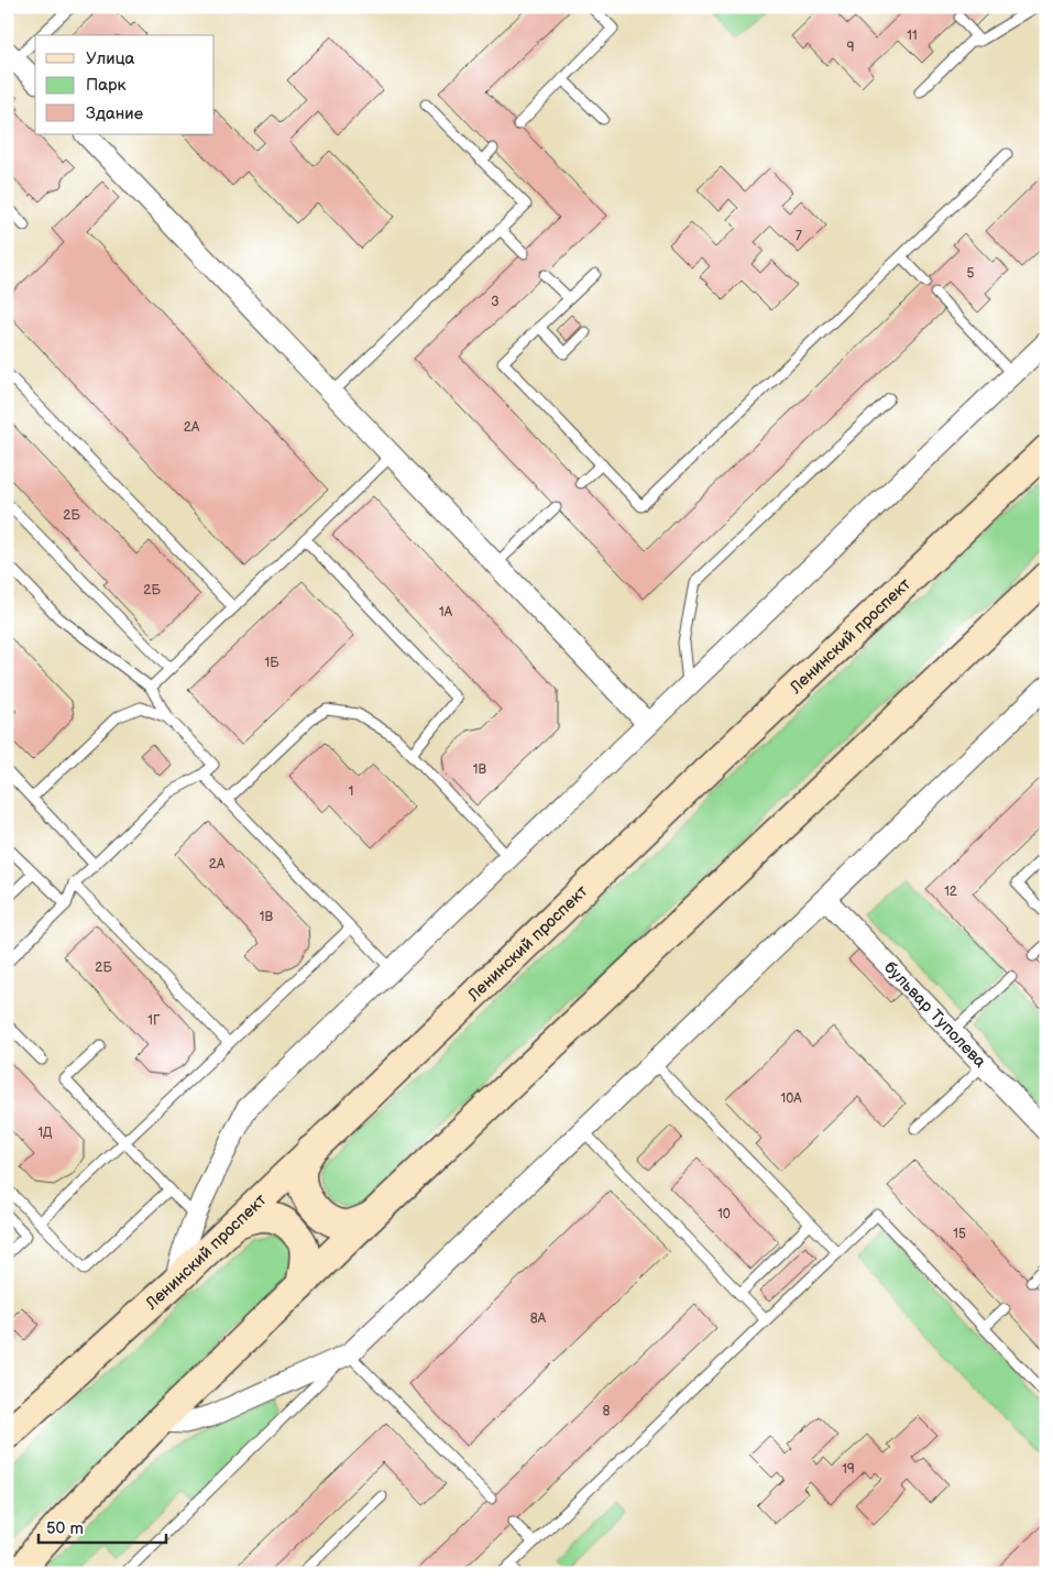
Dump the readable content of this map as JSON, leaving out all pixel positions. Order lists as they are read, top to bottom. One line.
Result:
{"streets":{"main road":["Ленинский проспект"],"street":["бульвар Туполева"]},"house_numbers":["11","9","7","5","3","2А","2Б","2Б","1А","1Б","1В","1","2А","12","1В","2Б","1Г","10А","1Д","10","15","8А","8","19"],"legend":["Улица","Парк","Здание"],"scale_bar":"50 m"}
